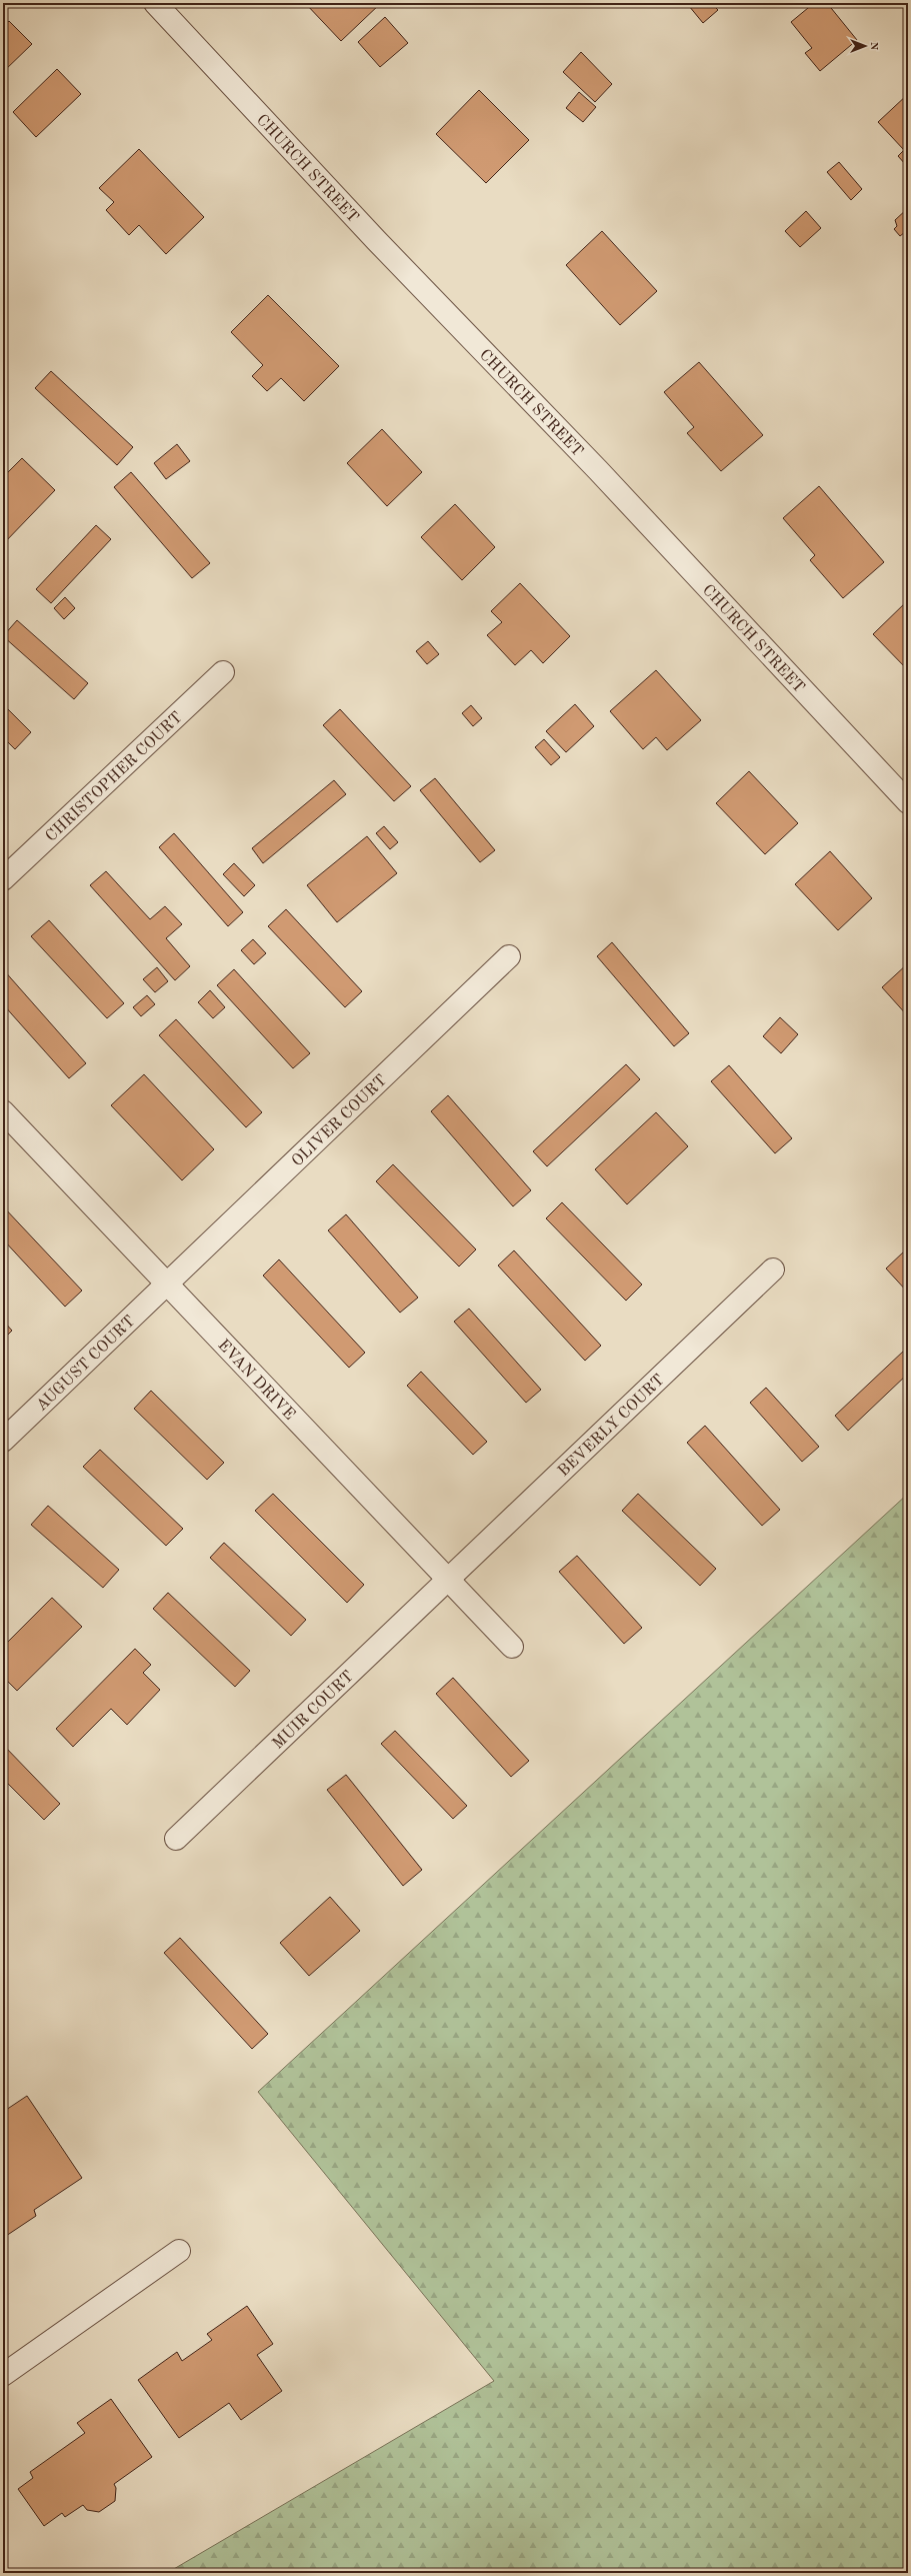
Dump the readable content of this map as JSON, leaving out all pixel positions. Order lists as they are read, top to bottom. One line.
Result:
{"streets":{"street":["CHURCH STREET","CHRISTOPHER COURT","OLIVER COURT","AUGUST COURT","EVAN DRIVE","BEVERLY COURT","MUIR COURT"]},"crossings":[["OLIVER COURT","AUGUST COURT"],["OLIVER COURT","EVAN DRIVE"],["AUGUST COURT","EVAN DRIVE"],["EVAN DRIVE","BEVERLY COURT"],["EVAN DRIVE","MUIR COURT"],["BEVERLY COURT","MUIR COURT"]],"north":"right"}
